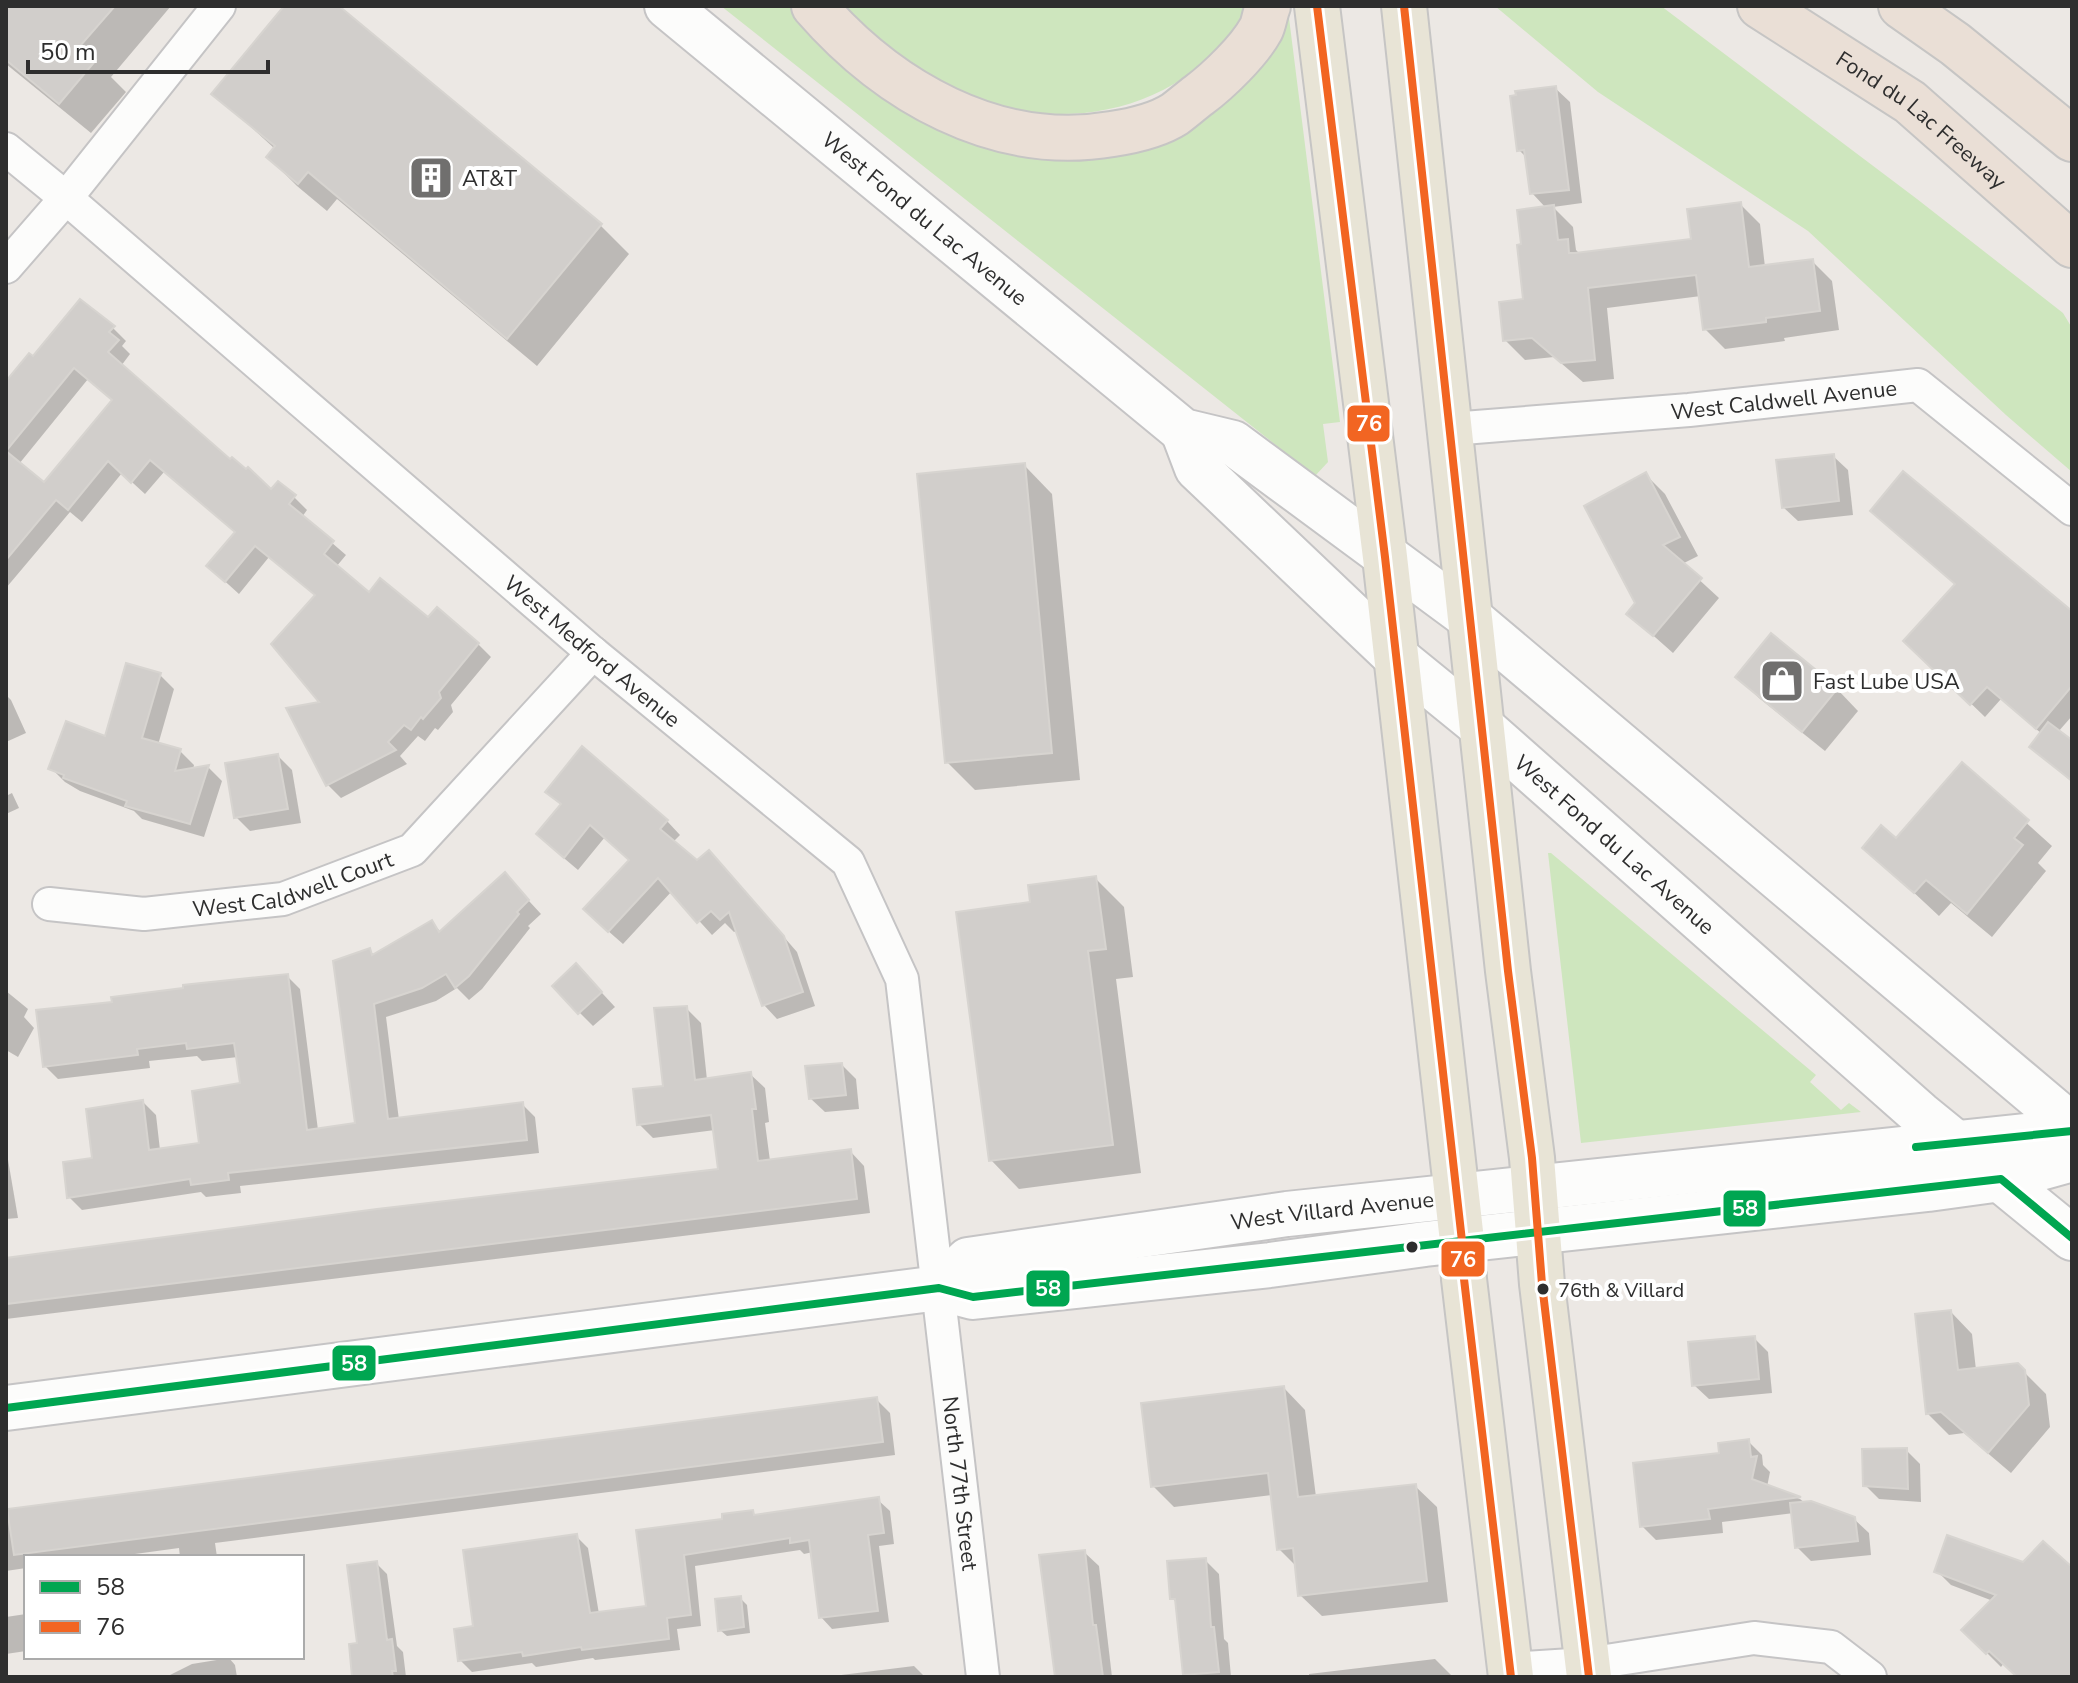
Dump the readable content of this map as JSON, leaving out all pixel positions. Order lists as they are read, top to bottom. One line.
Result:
{"streets":{"highway":["Fond du Lac Freeway"],"street":["West Fond du Lac Avenue","West Caldwell Avenue","West Medford Avenue","West Caldwell Court","West Villard Avenue","North 77th Street"]},"crossings":[["West Fond du Lac Avenue","West Villard Avenue"],["West Medford Avenue","West Caldwell Court"],["West Medford Avenue","West Villard Avenue"],["West Medford Avenue","North 77th Street"],["West Villard Avenue","North 77th Street"]],"places":{"building":["AT&T"],"shop":["Fast Lube USA"],"other":["76th & Villard"]},"lines":["transit line 76","transit line 58"],"legend":["58","76"],"scale_bar":"50 m"}
